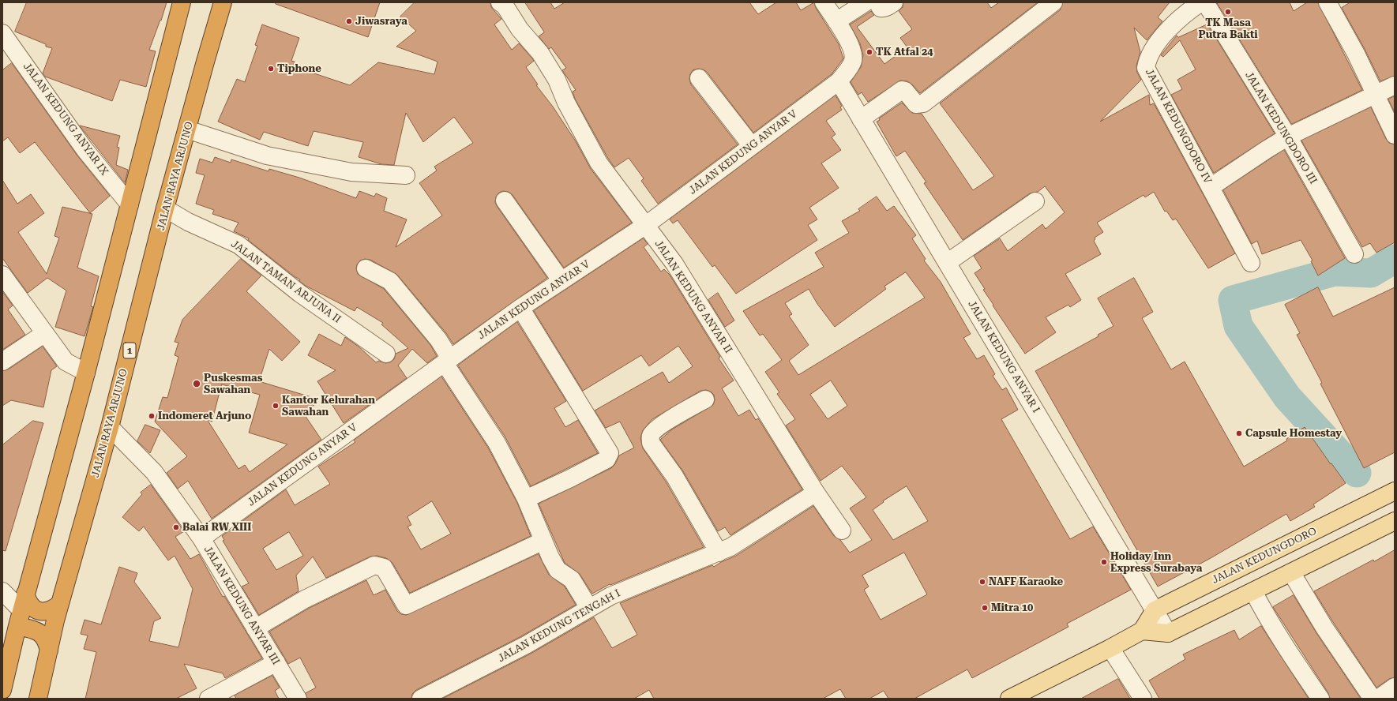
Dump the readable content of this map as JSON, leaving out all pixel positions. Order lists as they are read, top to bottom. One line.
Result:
{"streets":{"highway":["JALAN RAYA ARJUNO","1"],"main road":["JALAN KEDUNGDORO"],"street":["JALAN KEDUNG ANYAR IX","JALAN KEDUNGDORO IV","JALAN KEDUNGDORO III","JALAN KEDUNG ANYAR V","JALAN TAMAN ARJUNA II","JALAN KEDUNG ANYAR II","JALAN KEDUNG ANYAR I","JALAN KEDUNG ANYAR III","JALAN KEDUNG TENGAH I"]},"crossings":[["JALAN KEDUNG ANYAR V","JALAN KEDUNG ANYAR II"],["JALAN KEDUNG ANYAR V","JALAN KEDUNG ANYAR I"],["JALAN KEDUNG ANYAR V","JALAN KEDUNG ANYAR III"],["JALAN RAYA ARJUNO","JALAN TAMAN ARJUNA II"],["JALAN RAYA ARJUNO","JALAN KEDUNG ANYAR III"],["JALAN KEDUNG ANYAR II","JALAN KEDUNG TENGAH I"],["JALAN KEDUNG ANYAR I","JALAN KEDUNGDORO"]],"places":["TK Masa Putra Bakti","Jiwasraya","TK Atfal 24","Tiphone","Puskesmas Sawahan","Kantor Kelurahan Sawahan","Indomeret Arjuno","Capsule Homestay","Balai RW XIII","Holiday Inn Express Surabaya","NAFF Karaoke","Mitra 10"]}
